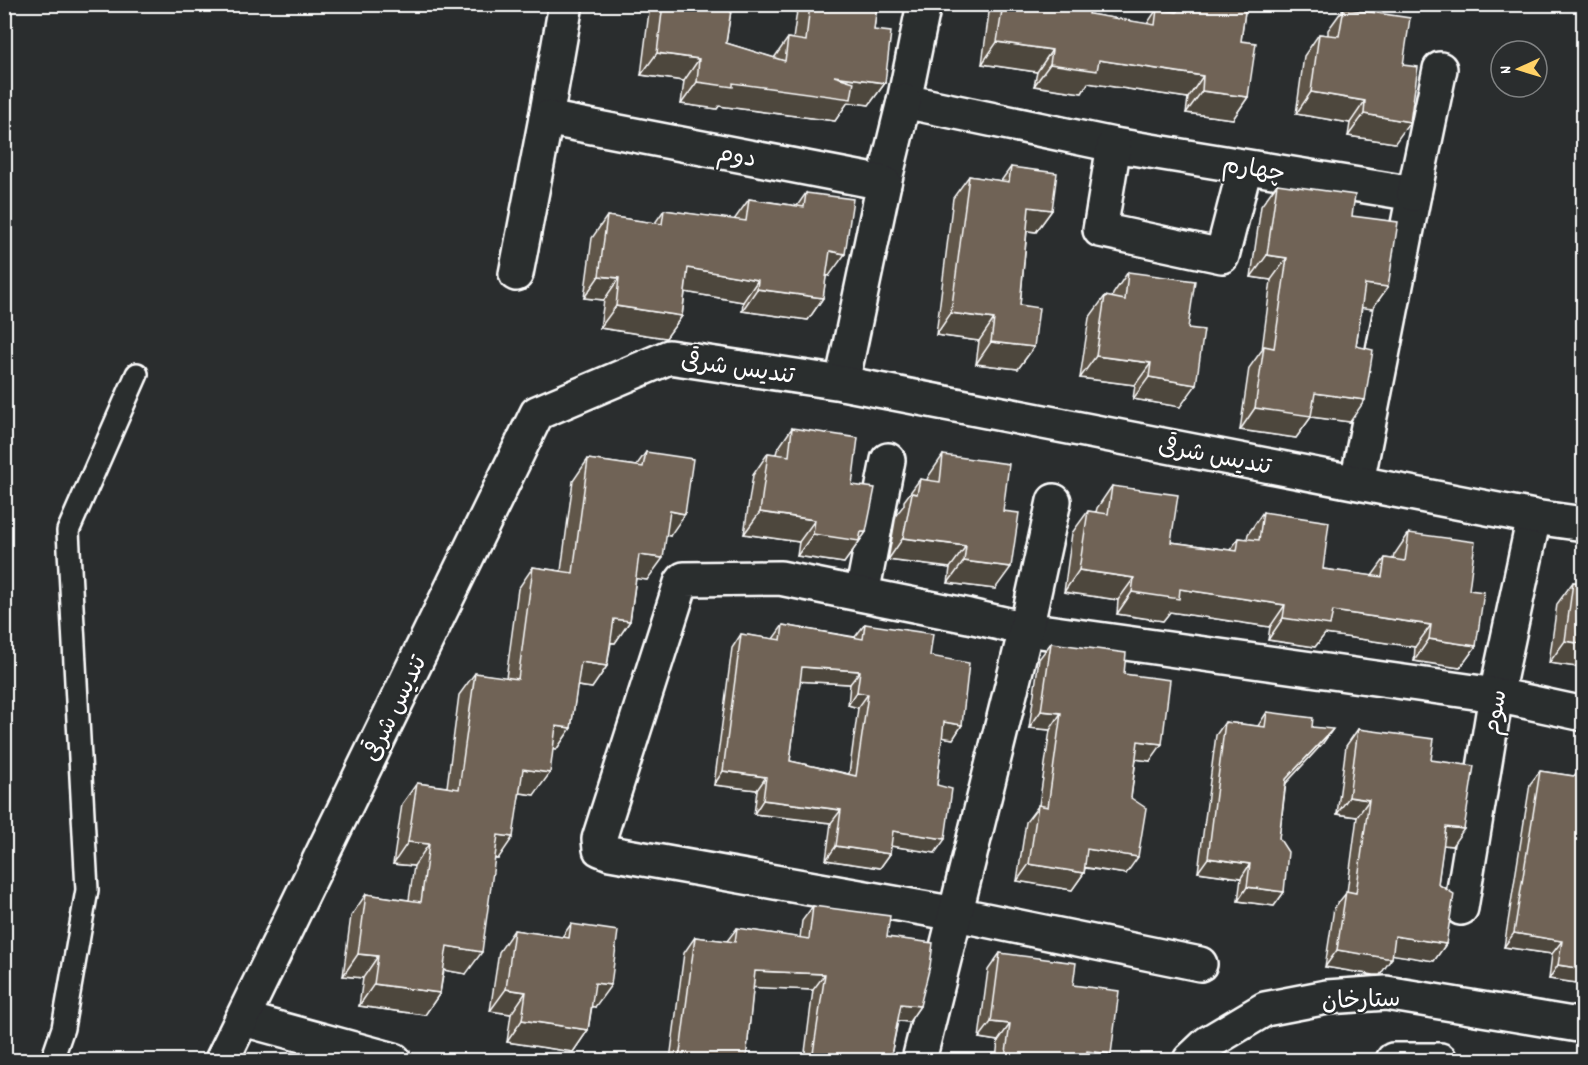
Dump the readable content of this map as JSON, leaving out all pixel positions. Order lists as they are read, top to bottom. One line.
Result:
{"streets":{"street":["دوم","چهارم","تندیس شرقی","سوم","ستارخان"]},"crossings":[["تندیس شرقی","سوم"]],"north":"left"}
